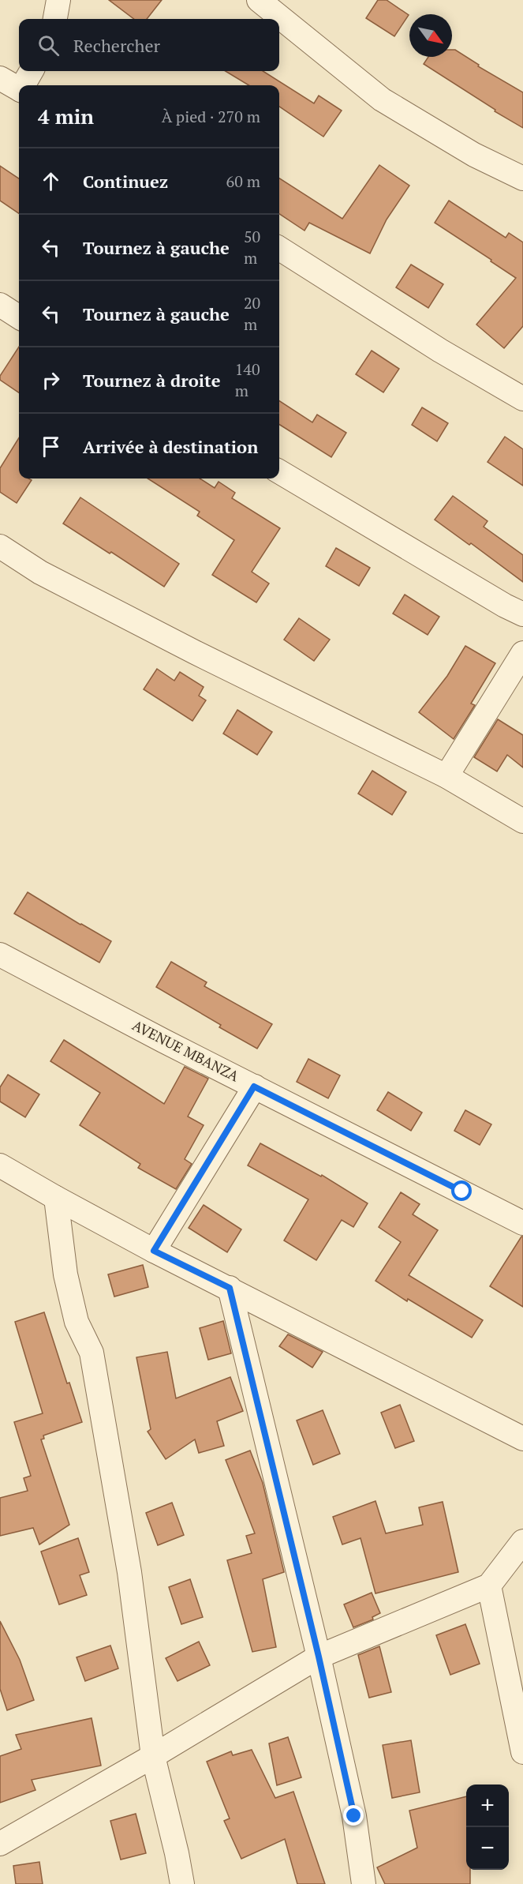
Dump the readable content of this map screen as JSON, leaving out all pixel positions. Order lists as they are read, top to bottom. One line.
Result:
{"streets":{"street":["AVENUE MBANZA"]},"north":"bottom right","page":{"search":"Rechercher","heading":["4 min","À pied · 270 m"],"list":[["Continuez","60 m"],["Tournez à gauche","50 m"],["Tournez à gauche","20 m"],["Tournez à droite","140 m"],"Arrivée à destination"],"map_buttons":["+","−"]}}
